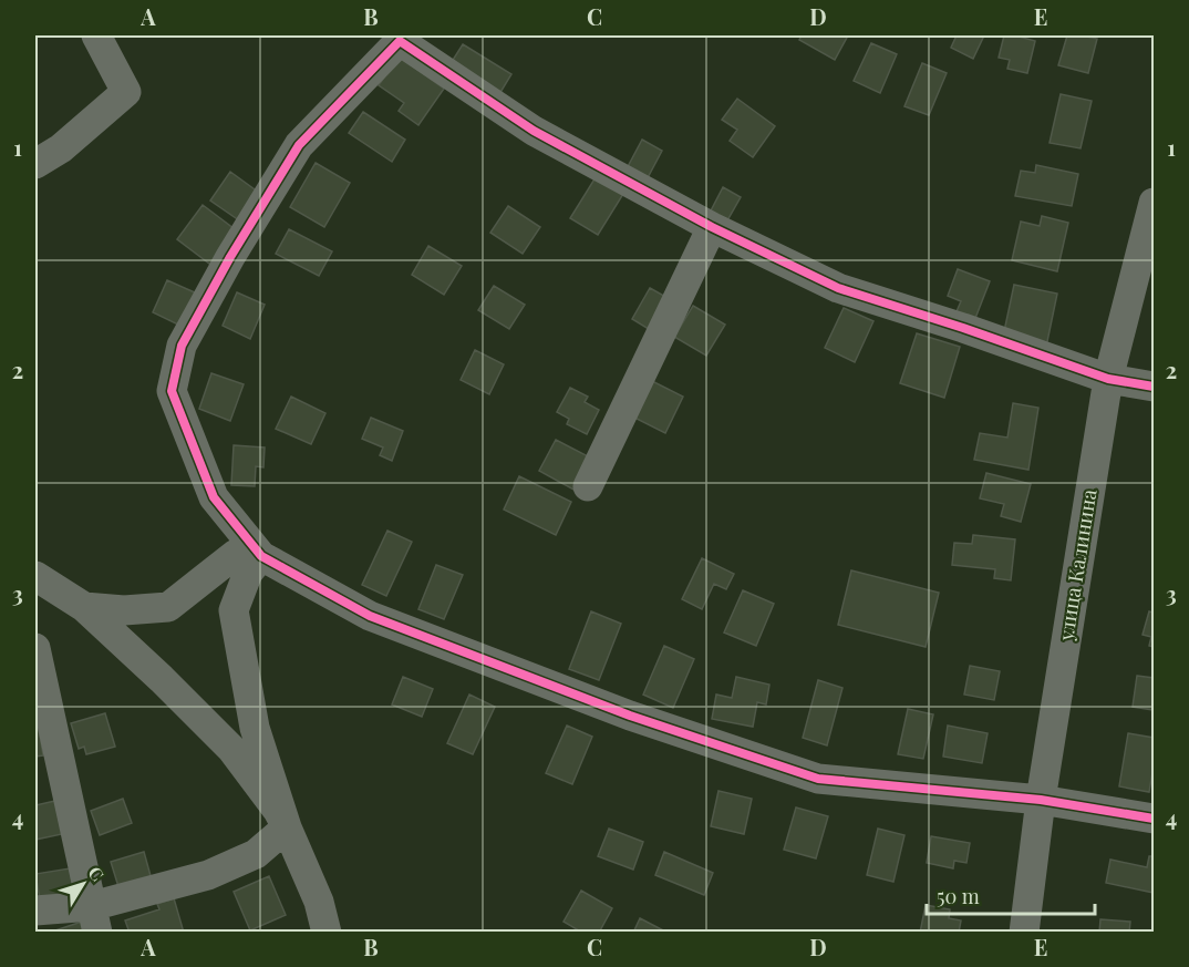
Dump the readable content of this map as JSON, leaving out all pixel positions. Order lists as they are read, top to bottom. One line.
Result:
{"streets":{"street":["улица Калинина"]},"scale_bar":"50 m","north":"top right","grid":{"columns":["A","B","C","D","E"],"rows":["1","2","3","4"]}}
